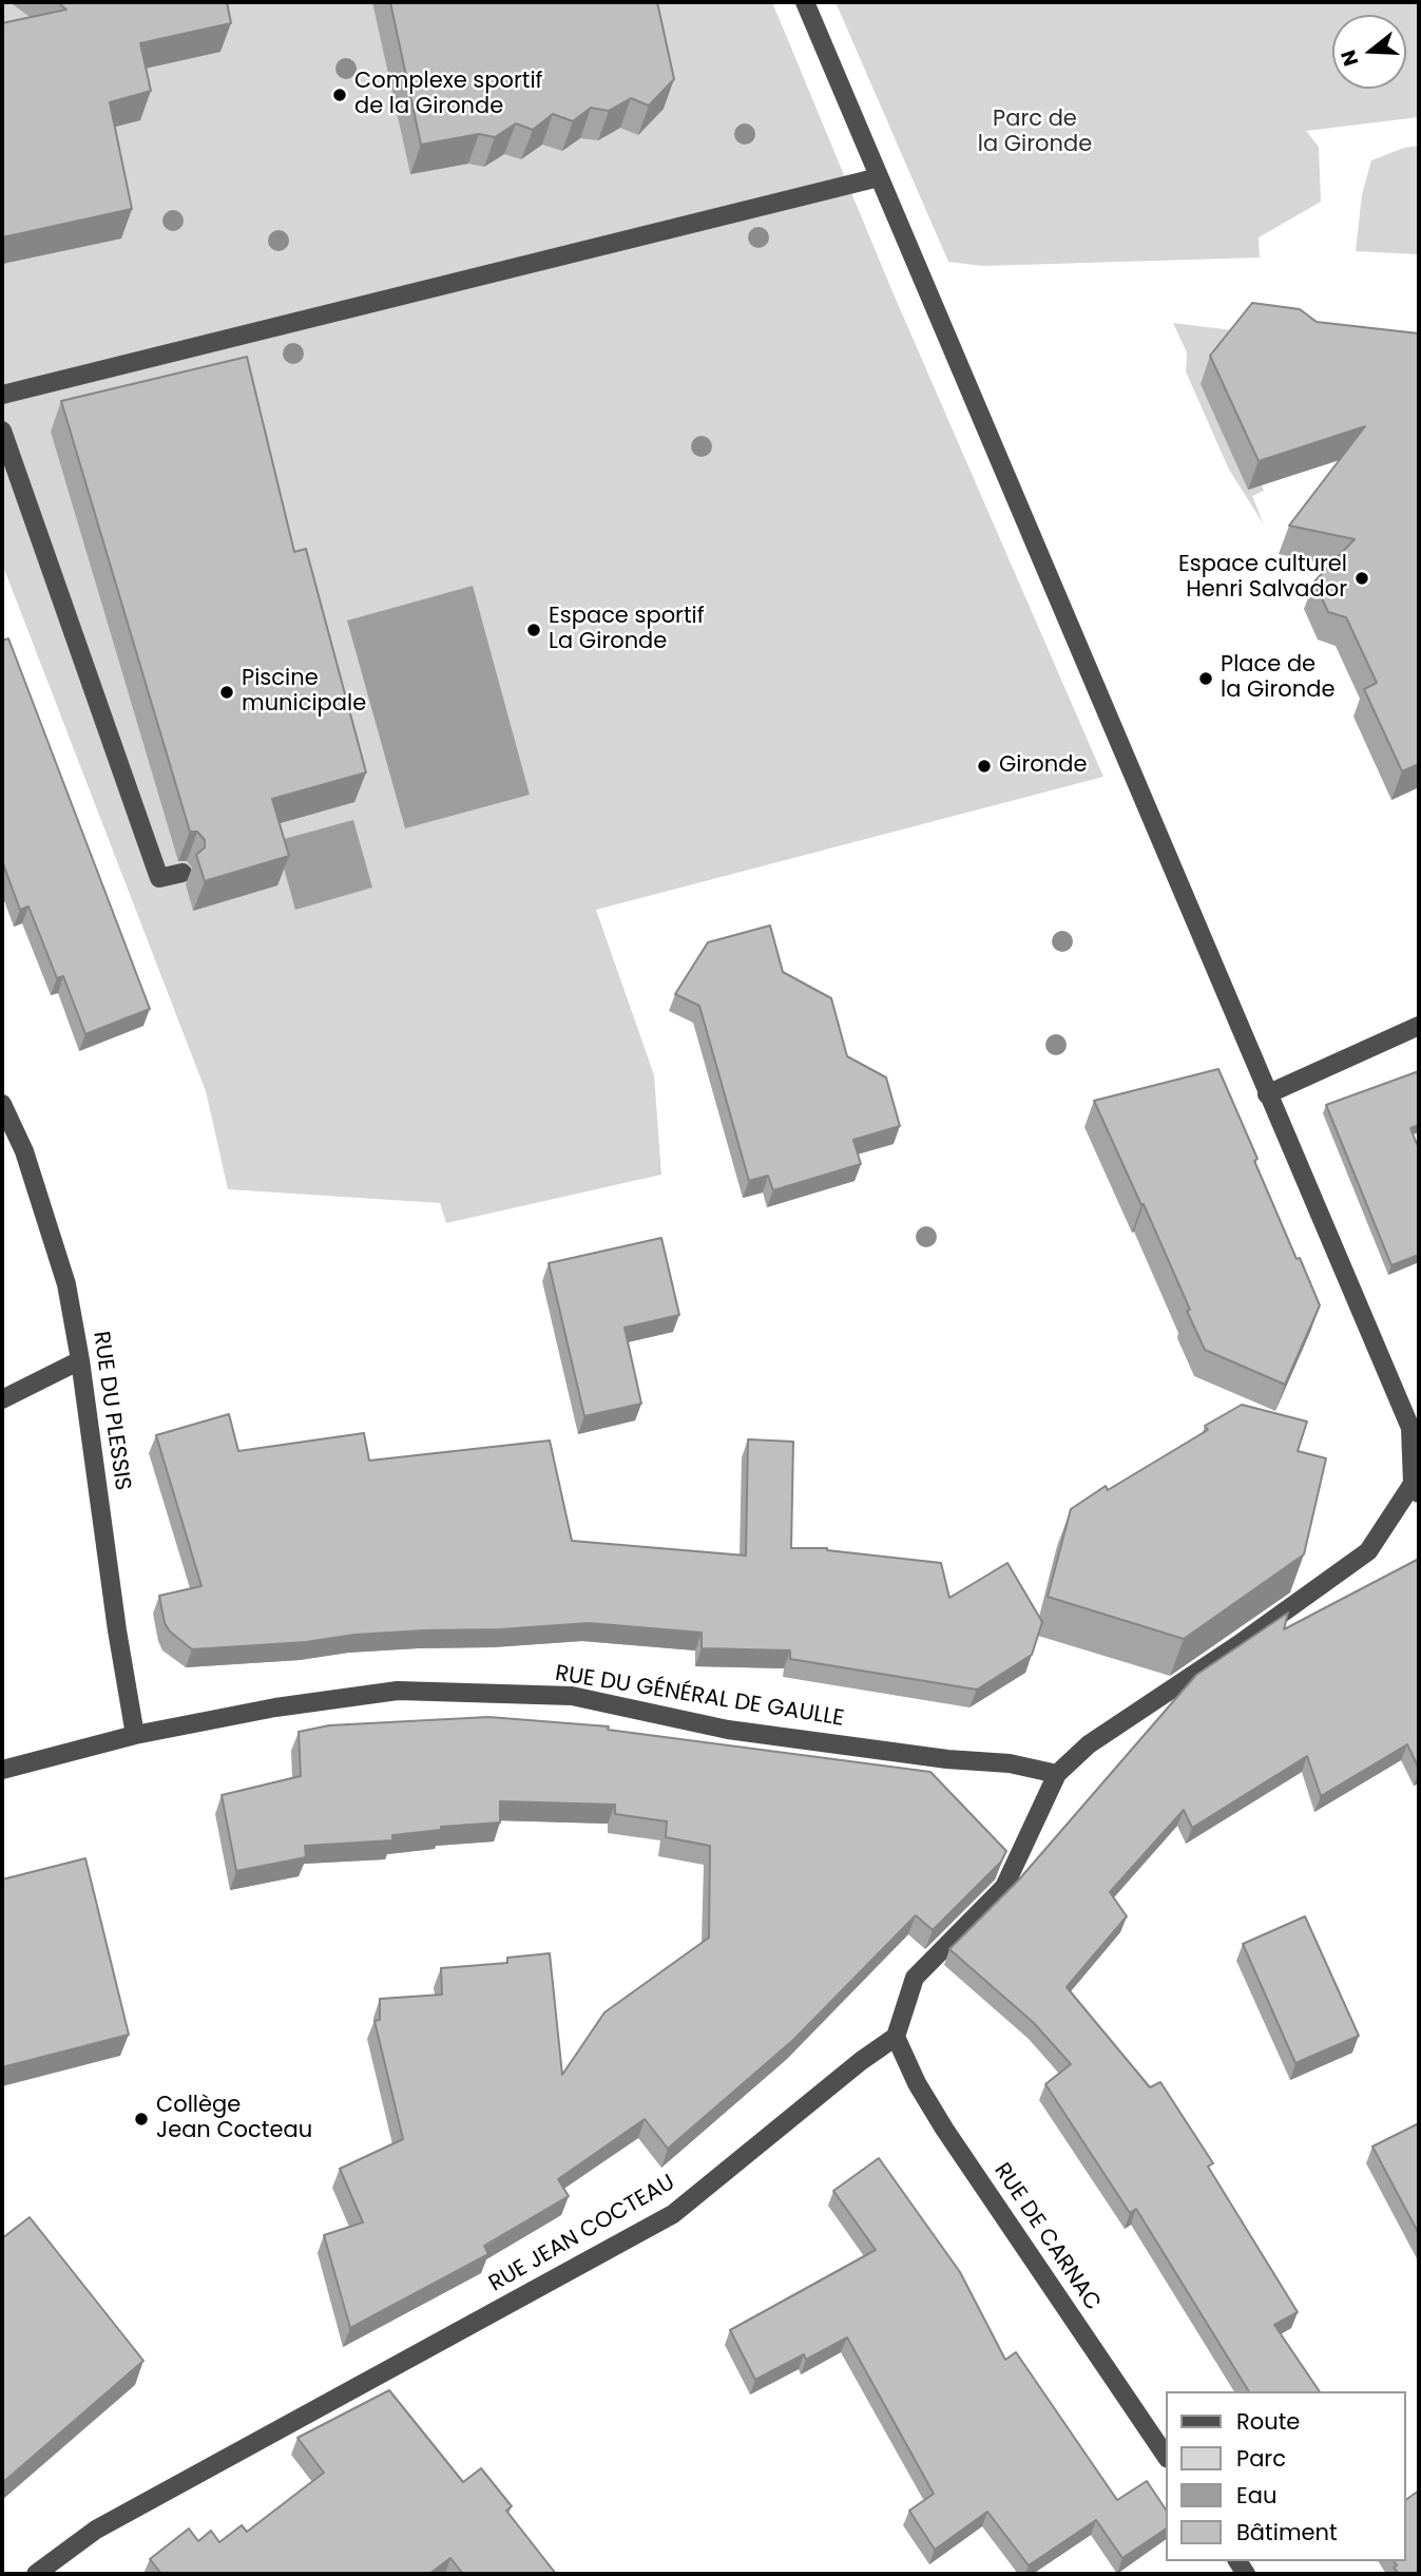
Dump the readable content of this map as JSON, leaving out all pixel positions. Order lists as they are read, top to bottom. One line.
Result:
{"streets":{"street":["RUE DU PLESSIS","RUE DU GÉNÉRAL DE GAULLE","RUE JEAN COCTEAU","RUE DE CARNAC"]},"crossings":[["RUE DU PLESSIS","RUE DU GÉNÉRAL DE GAULLE"],["RUE JEAN COCTEAU","RUE DE CARNAC"]],"parks":["Parc de la Gironde"],"places":["Complexe sportif de la Gironde","Espace culturel Henri Salvador","Espace sportif La Gironde","Place de la Gironde","Piscine municipale","Gironde","Collège Jean Cocteau"],"legend":["Route","Parc","Eau","Bâtiment"],"north":"left"}
